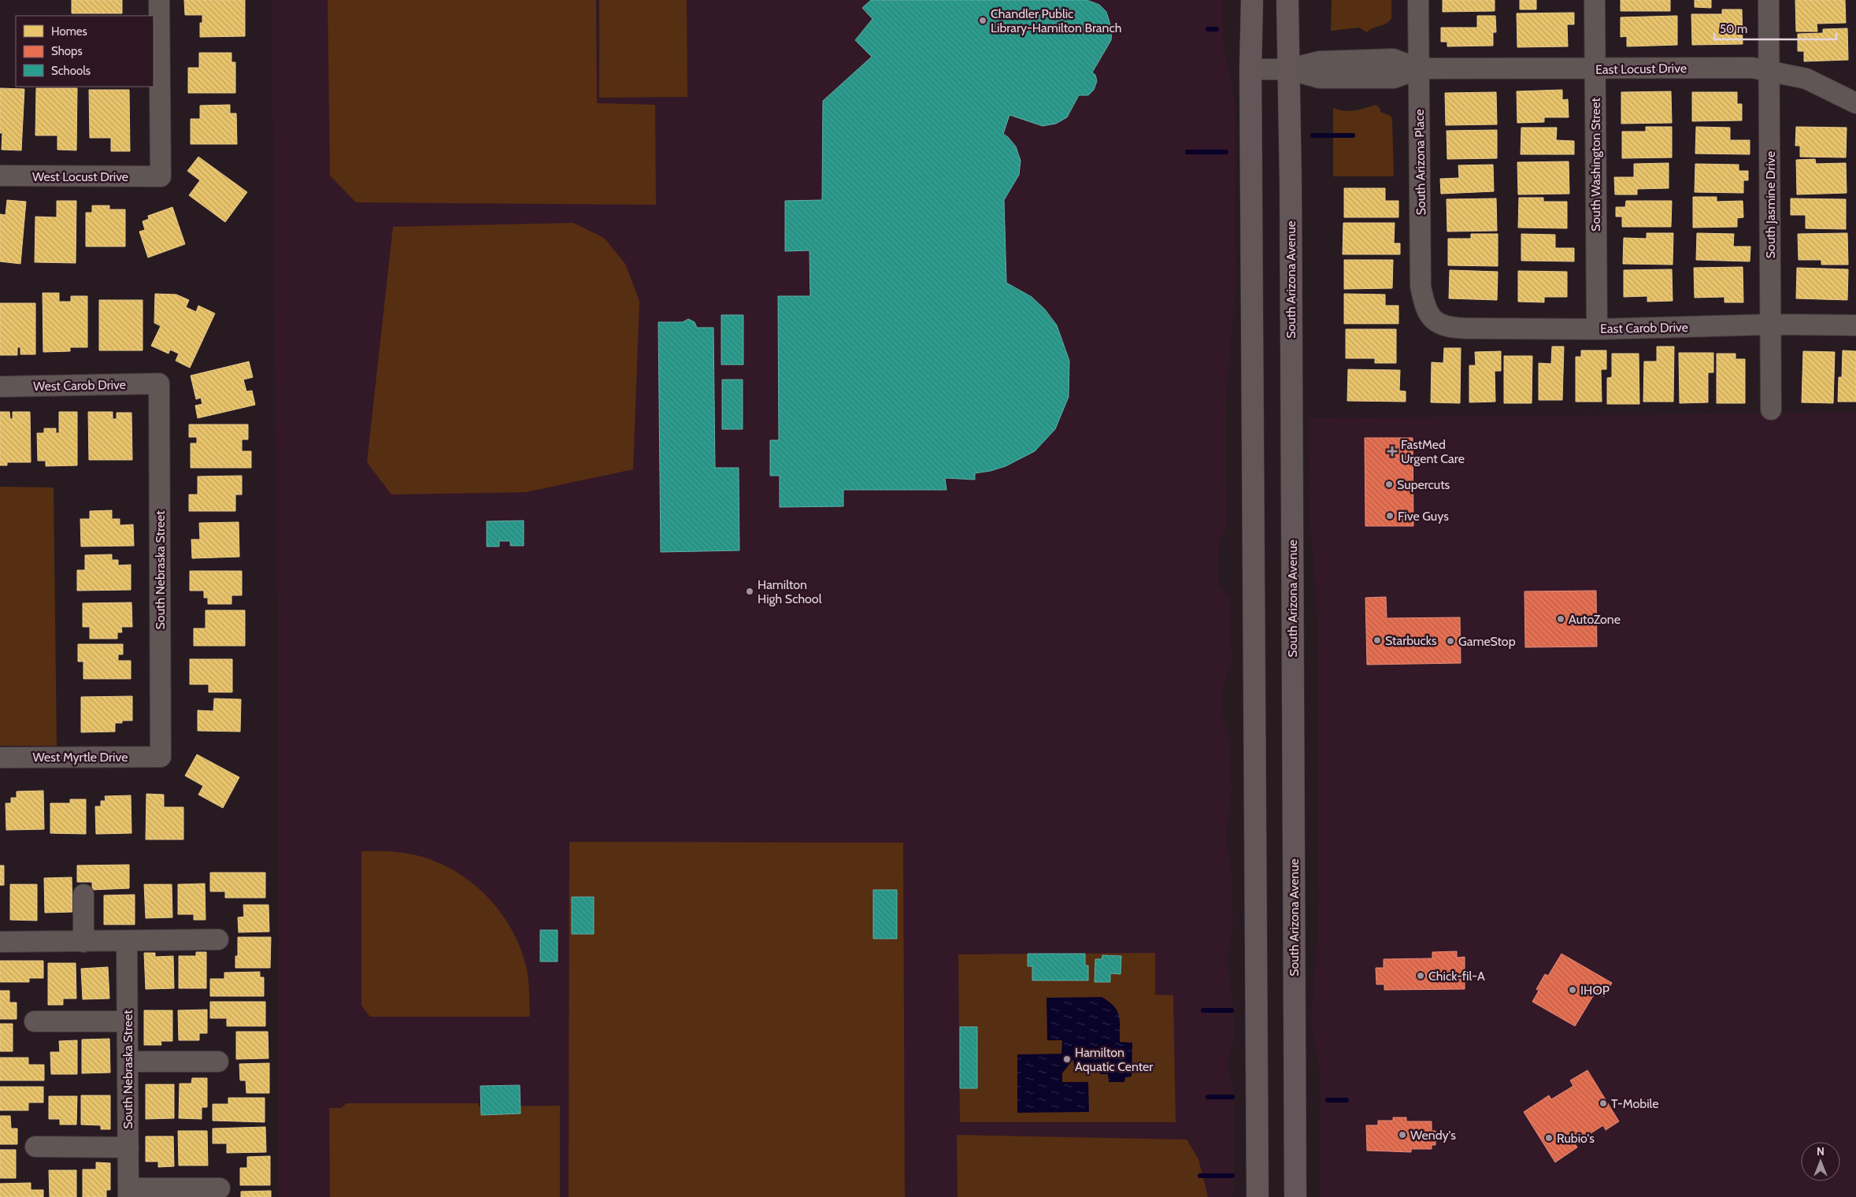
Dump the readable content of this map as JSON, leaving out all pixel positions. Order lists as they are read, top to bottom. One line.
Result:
{"streets":{"main road":["South Arizona Avenue"],"street":["East Locust Drive","South Arizona Place","South Washington Street","West Locust Drive","South Jasmine Drive","East Carob Drive","West Carob Drive","South Nebraska Street","West Myrtle Drive"]},"crossings":[["East Locust Drive","South Arizona Place"],["East Locust Drive","South Washington Street"],["East Locust Drive","South Jasmine Drive"],["East Locust Drive","South Arizona Avenue"],["South Arizona Place","East Carob Drive"],["South Washington Street","East Carob Drive"],["South Jasmine Drive","East Carob Drive"],["West Carob Drive","South Nebraska Street"],["South Nebraska Street","West Myrtle Drive"]],"places":{"other":["Chandler Public Library-Hamilton Branch","Supercuts","Five Guys","Hamilton High School","AutoZone","Starbucks","GameStop","Chick-fil-A","IHOP","Hamilton Aquatic Center","T-Mobile","Wendy's","Rubio's"],"health":["FastMed Urgent Care"]},"legend":["Homes","Shops","Schools"],"scale_bar":"50 m","north":"top"}
